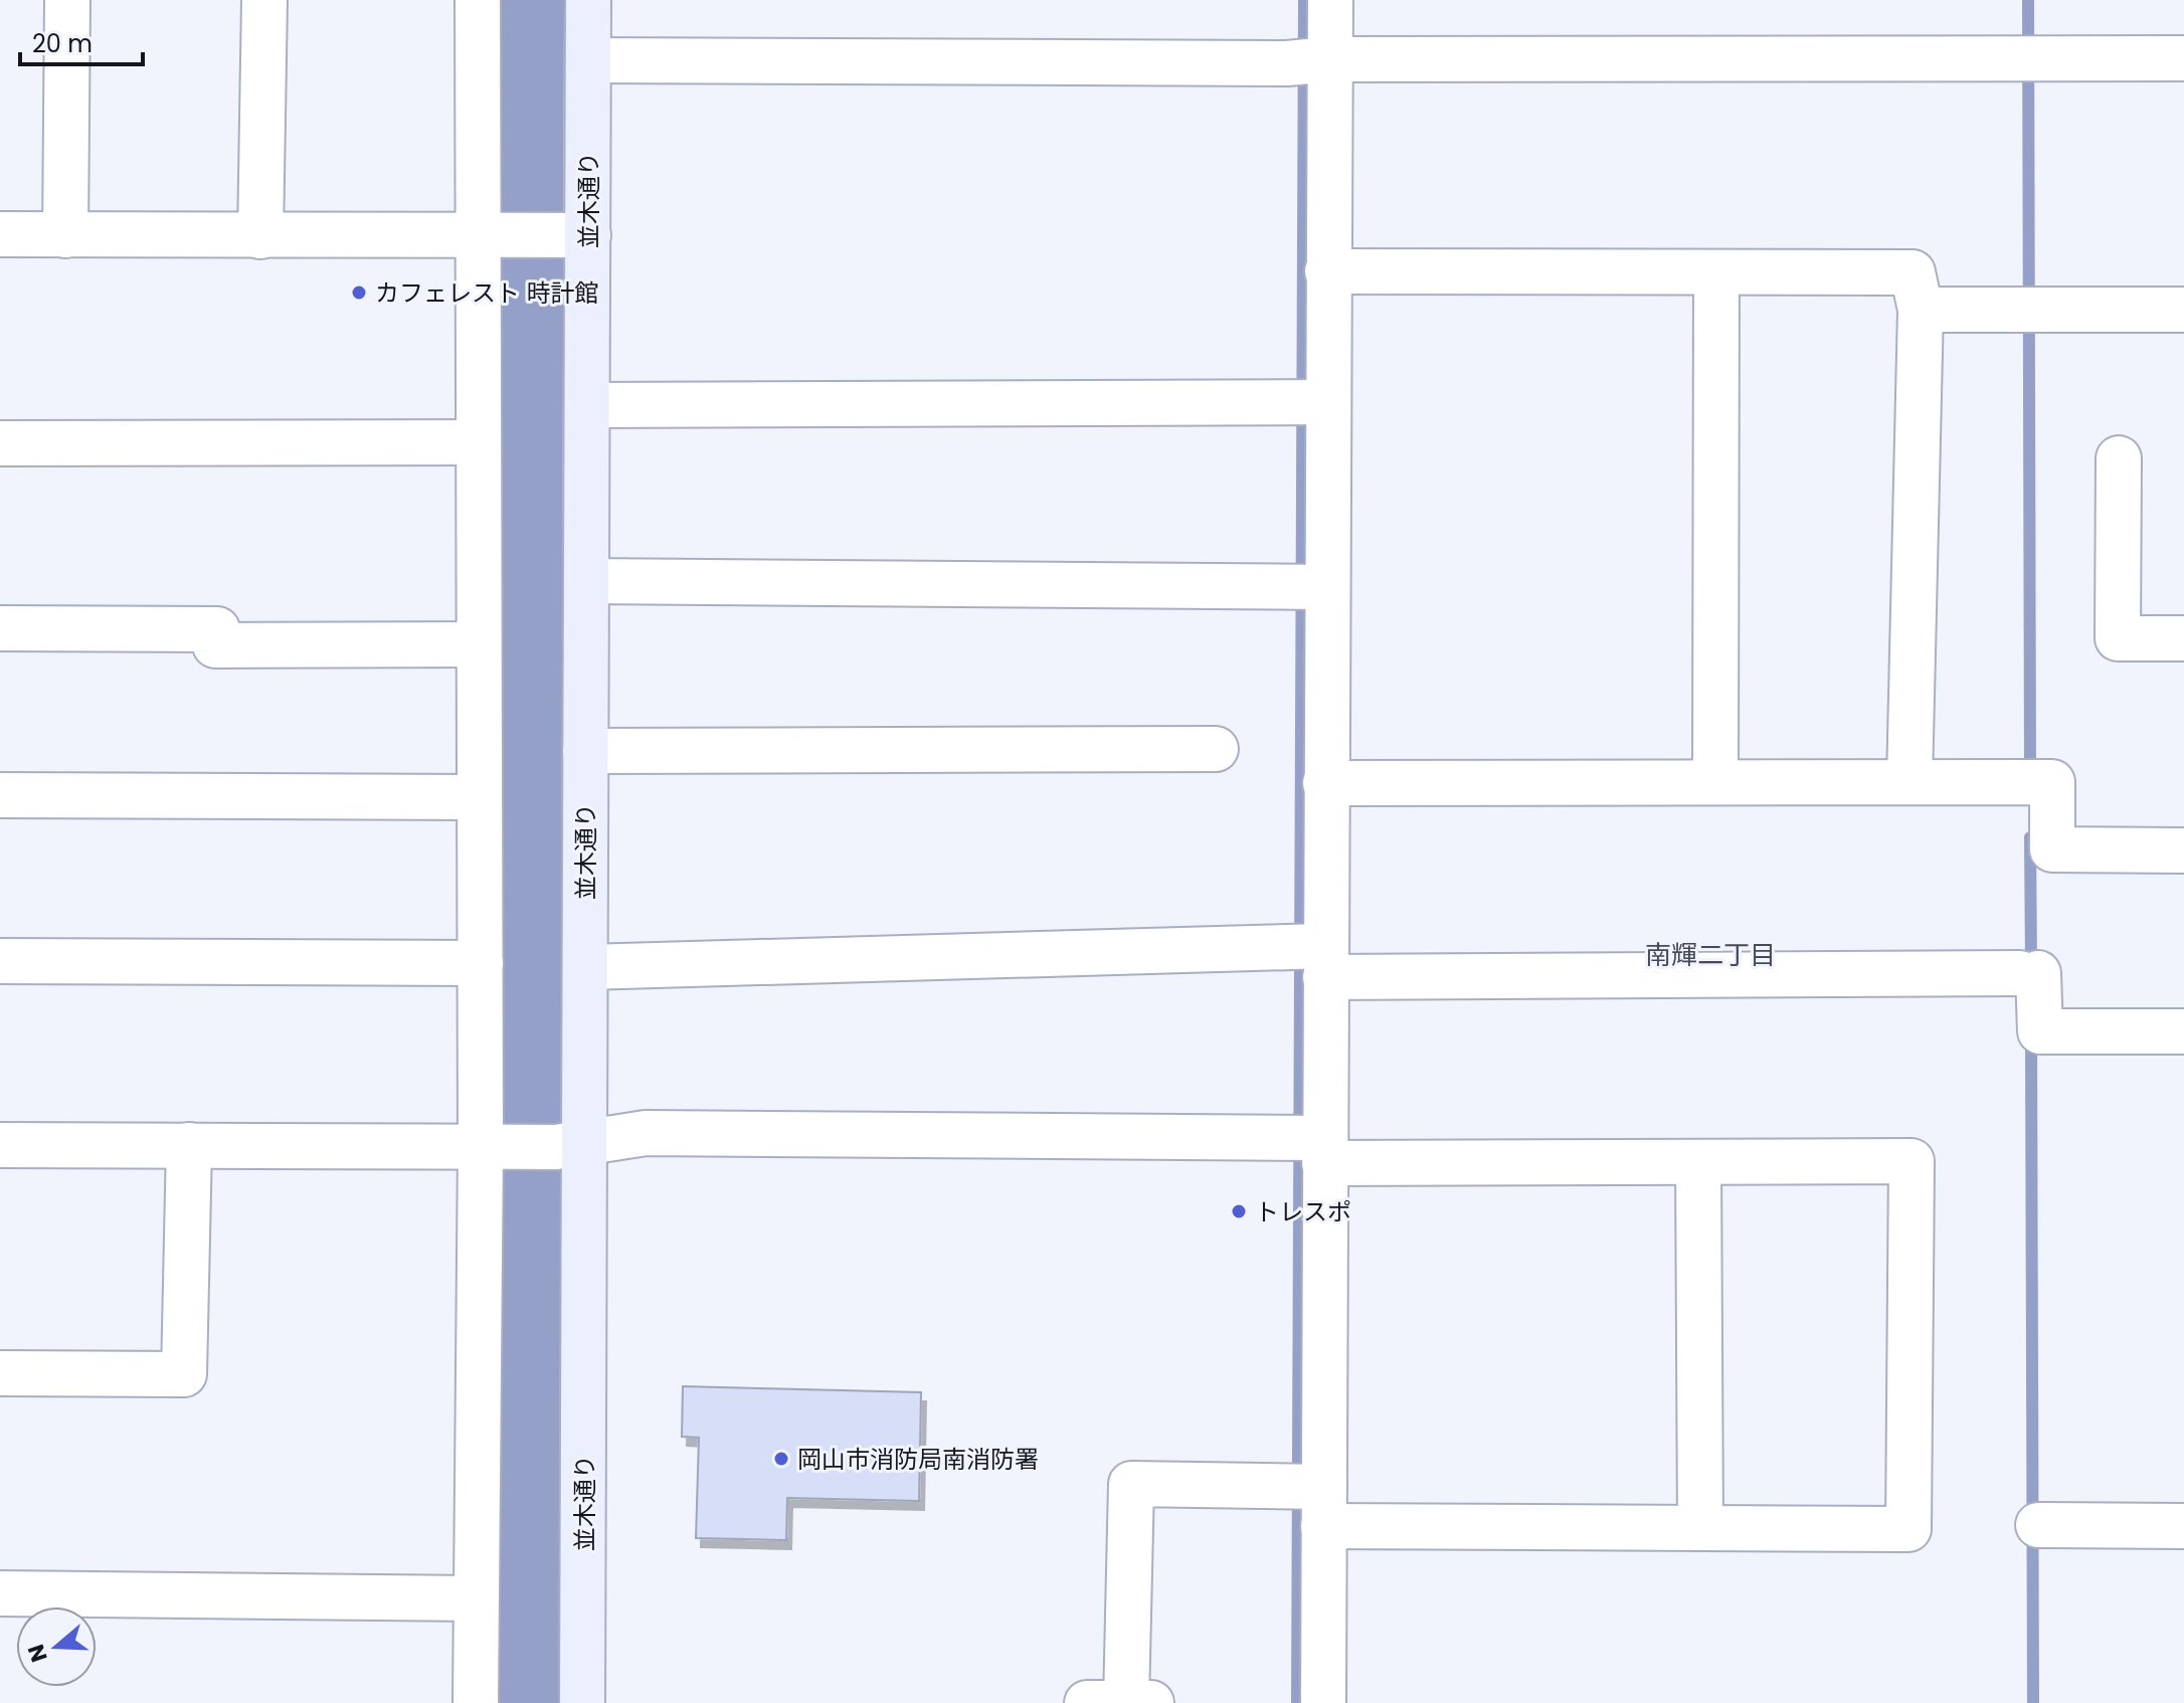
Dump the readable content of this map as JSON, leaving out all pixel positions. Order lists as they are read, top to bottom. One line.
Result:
{"streets":{"street":["並木通り"]},"districts":["南輝二丁目"],"places":["カフェレスト 時計館","トレスポ","岡山市消防局南消防署"],"scale_bar":"20 m","north":"left"}
